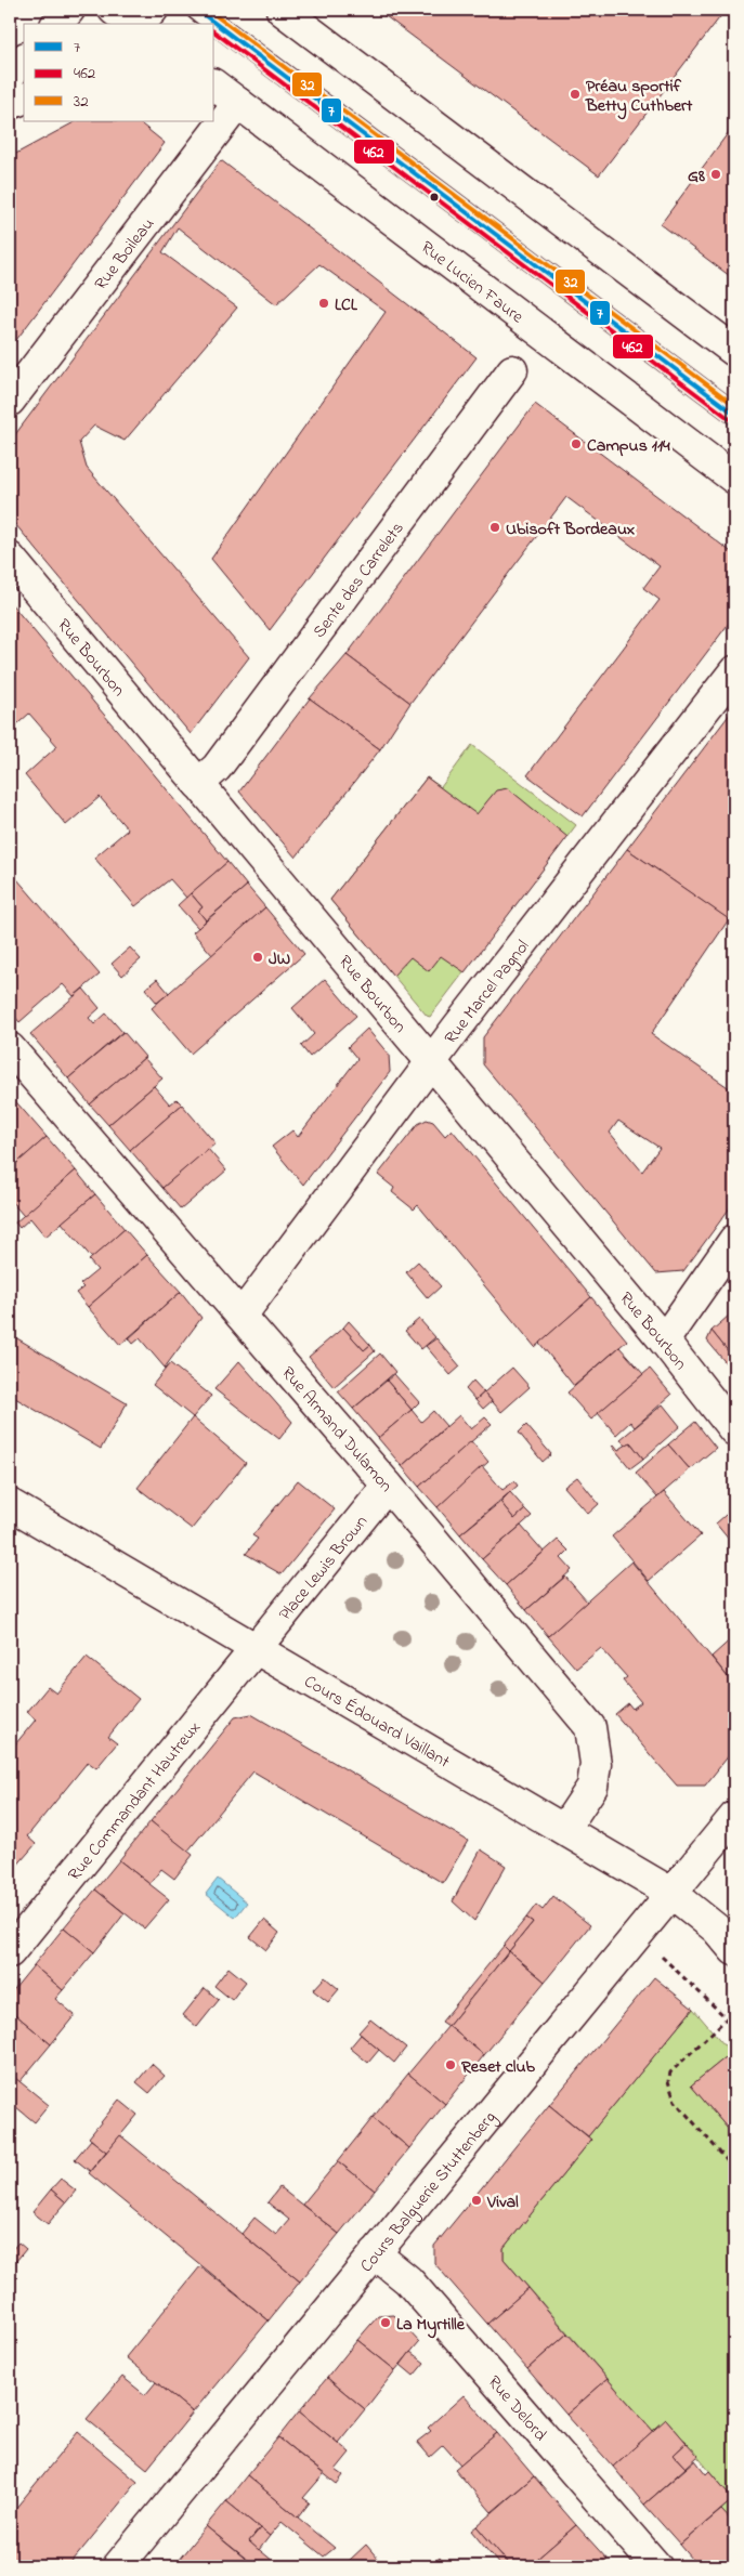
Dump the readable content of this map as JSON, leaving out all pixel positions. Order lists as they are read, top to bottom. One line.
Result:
{"streets":{"street":["Rue Boileau","Rue Lucien Faure","Sente des Carrelets","Rue Bourbon","Rue Marcel Pagnol","Rue Armand Dulamon","Place Lewis Brown","Cours Édouard Vaillant","Rue Commandant Hautreux","Cours Balguerie Stuttenberg","Rue Delord"]},"crossings":[["Rue Boileau","Rue Lucien Faure"],["Sente des Carrelets","Rue Bourbon"],["Rue Bourbon","Rue Marcel Pagnol"],["Rue Marcel Pagnol","Rue Armand Dulamon"],["Rue Armand Dulamon","Place Lewis Brown"],["Rue Armand Dulamon","Cours Édouard Vaillant"],["Place Lewis Brown","Cours Édouard Vaillant"],["Place Lewis Brown","Rue Commandant Hautreux"],["Cours Édouard Vaillant","Rue Commandant Hautreux"],["Cours Édouard Vaillant","Cours Balguerie Stuttenberg"],["Cours Balguerie Stuttenberg","Rue Delord"]],"places":["Préau sportif Betty Cuthbert","G8","LCL","Campus 114","Ubisoft Bordeaux","JW","Reset club","Vival","La Myrtille"],"lines":["transit line 7","transit line 32","transit line 462"],"legend":["7","462","32"]}
